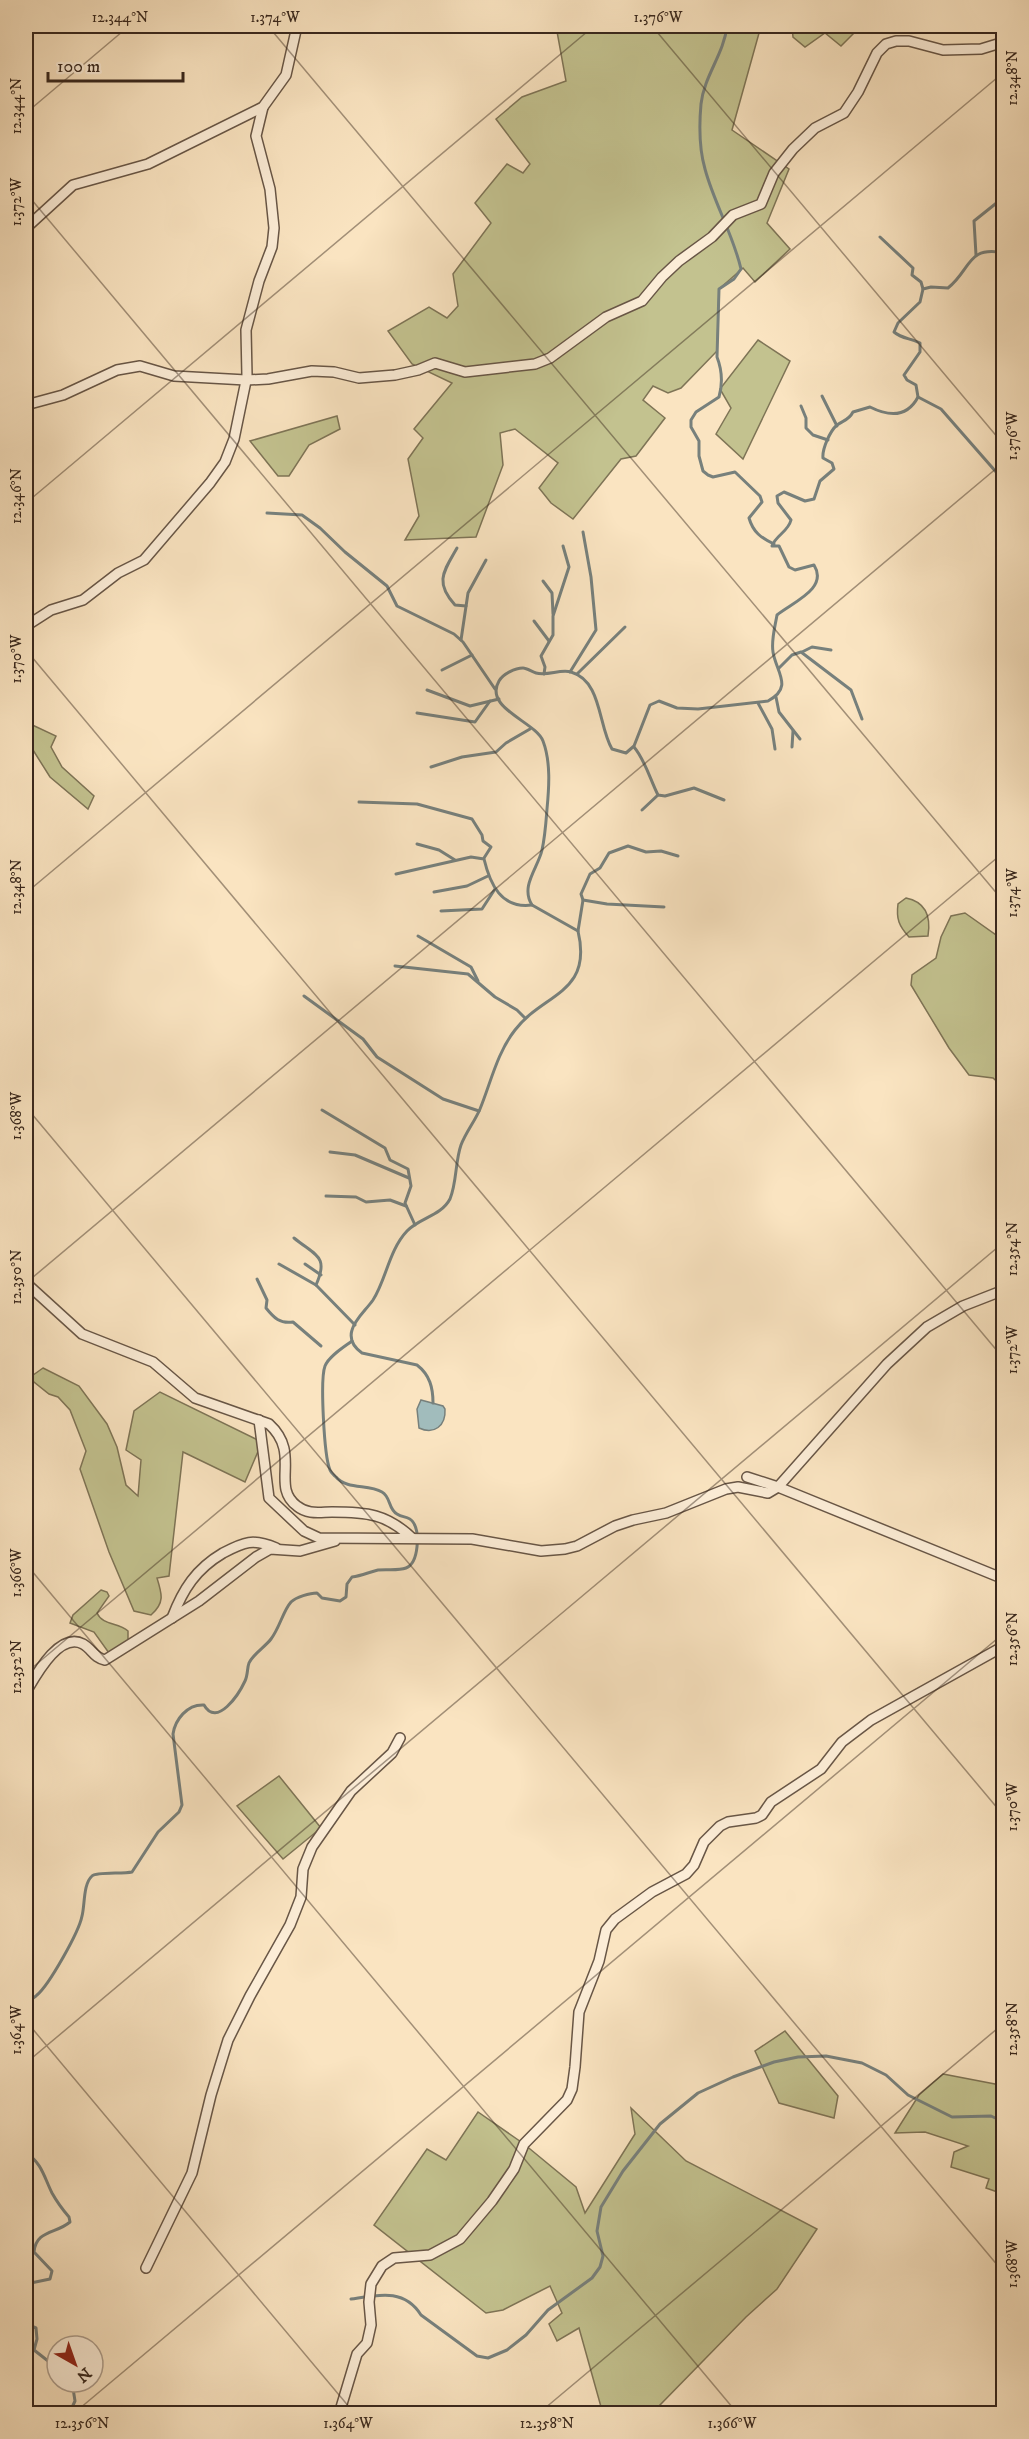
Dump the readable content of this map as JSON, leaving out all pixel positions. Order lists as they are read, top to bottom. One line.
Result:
{"scale_bar":"100 m","north":"bottom right","coordinates":["12.344°N","1.374°W","1.376°W","12.348°N","1.372°W","12.346°N","1.370°W","1.368°W","12.354°N","12.350°N","1.366°W","12.356°N","12.352°N","12.358°N","1.364°W"]}
